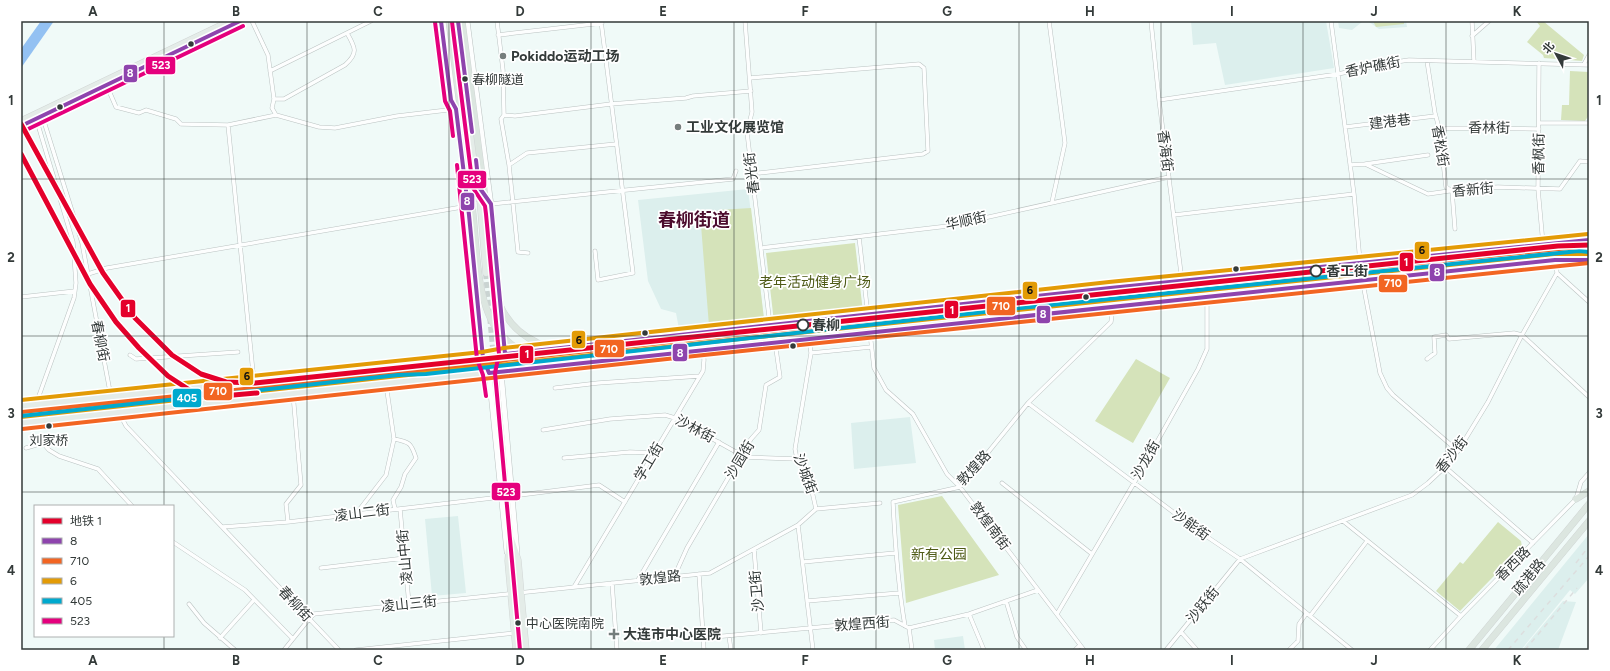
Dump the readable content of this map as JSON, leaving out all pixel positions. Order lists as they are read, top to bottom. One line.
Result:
{"streets":{"highway":["疏港路"],"street":["香炉礁街","建港巷","香林街","香松街","香海街","香枫街","春光街","香新街","华顺街","春柳街","沙林街","香沙街","沙园街","沙龙街","学工街","敦煌路","沙城街","凌山二街","沙能街","敦煌南街","凌山中街","香西路","沙卫街","凌山三街","沙跃街","敦煌西街"]},"crossings":[["香炉礁街","香松街"],["香炉礁街","香海街"],["香炉礁街","香枫街"],["建港巷","香松街"],["香林街","香松街"],["香林街","香枫街"],["香松街","香新街"],["香海街","华顺街"],["香枫街","香新街"],["春光街","华顺街"],["华顺街","敦煌南街"],["春柳街","凌山二街"],["春柳街","凌山三街"],["沙林街","沙园街"],["沙林街","学工街"],["沙林街","沙城街"],["香沙街","沙能街"],["香沙街","沙跃街"],["沙园街","敦煌路"],["沙龙街","沙能街"],["沙龙街","敦煌南街"],["学工街","敦煌路"],["敦煌路","沙城街"],["敦煌路","沙能街"],["敦煌路","敦煌南街"],["敦煌路","沙卫街"],["敦煌路","凌山三街"],["敦煌路","敦煌西街"],["凌山二街","凌山中街"],["沙能街","沙跃街"],["敦煌南街","敦煌西街"],["凌山中街","凌山三街"],["沙卫街","敦煌西街"]],"districts":["春柳街道"],"parks":["老年活动健身广场","新有公园"],"places":{"other":["Pokiddo运动工场","春柳隧道","工业文化展览馆","香工街","春柳","刘家桥","中心医院南院"],"health":["大连市中心医院"]},"lines":["transit line 8","transit line 523","metro line 1","transit line 6","transit line 710","transit line 405"],"legend":["地铁 1","8","710","6","405","523"],"north":"top left","grid":{"columns":["A","B","C","D","E","F","G","H","I","J","K"],"rows":["1","2","3","4"]}}
